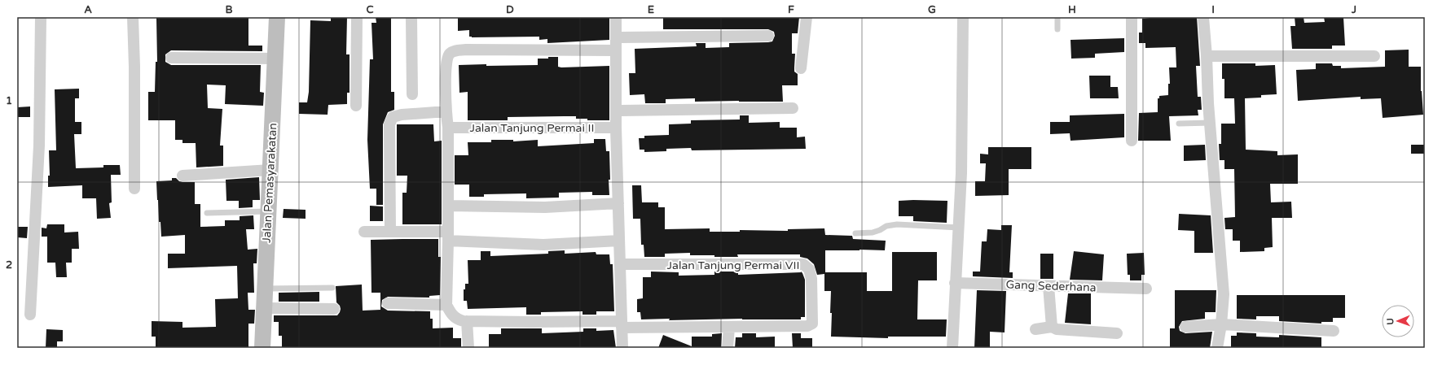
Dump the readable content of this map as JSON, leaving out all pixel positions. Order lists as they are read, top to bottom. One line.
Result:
{"streets":{"street":["Jalan Tanjung Permai II","Jalan Pemasyarakatan","Jalan Tanjung Permai VII","Gang Sederhana"]},"north":"left","grid":{"columns":["A","B","C","D","E","F","G","H","I","J"],"rows":["1","2"]}}
